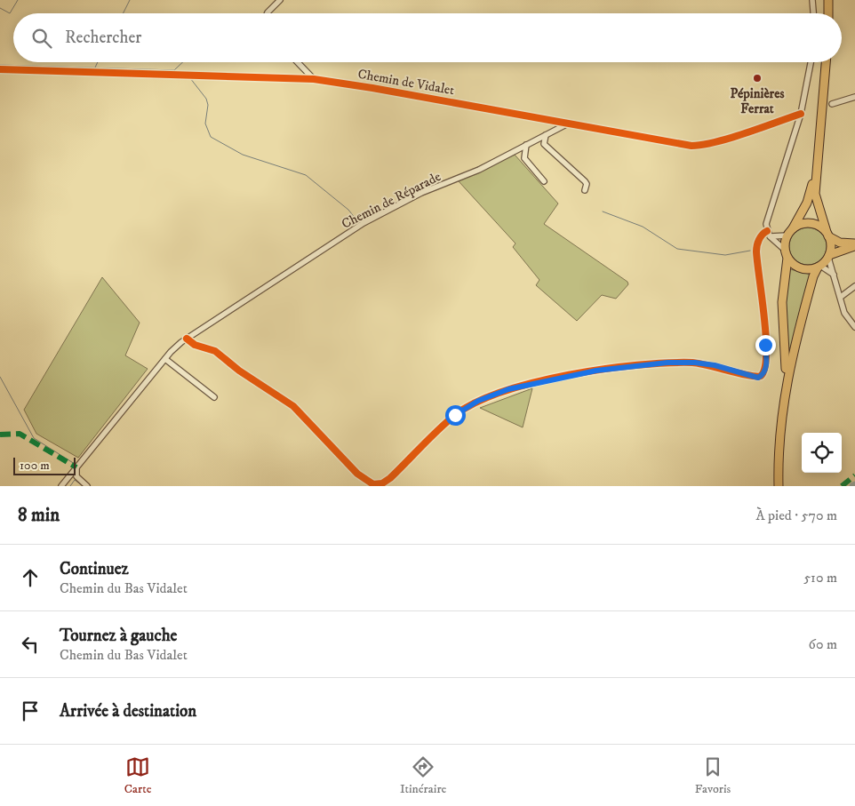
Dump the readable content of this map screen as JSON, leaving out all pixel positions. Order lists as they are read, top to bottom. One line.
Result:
{"streets":{"street":["Chemin de Vidalet","Chemin de Réparade"]},"crossings":[["Chemin de Vidalet","Chemin de Réparade"]],"places":["Pépinières Ferrat"],"scale_bar":"100 m","page":{"search":"Rechercher","scale":"100 m","heading":["8 min","À pied · 570 m"],"list":[["Continuez","Chemin du Bas Vidalet","510 m"],["Tournez à gauche","Chemin du Bas Vidalet","60 m"],"Arrivée à destination"],"nav":["Carte","Itinéraire","Favoris"]}}
